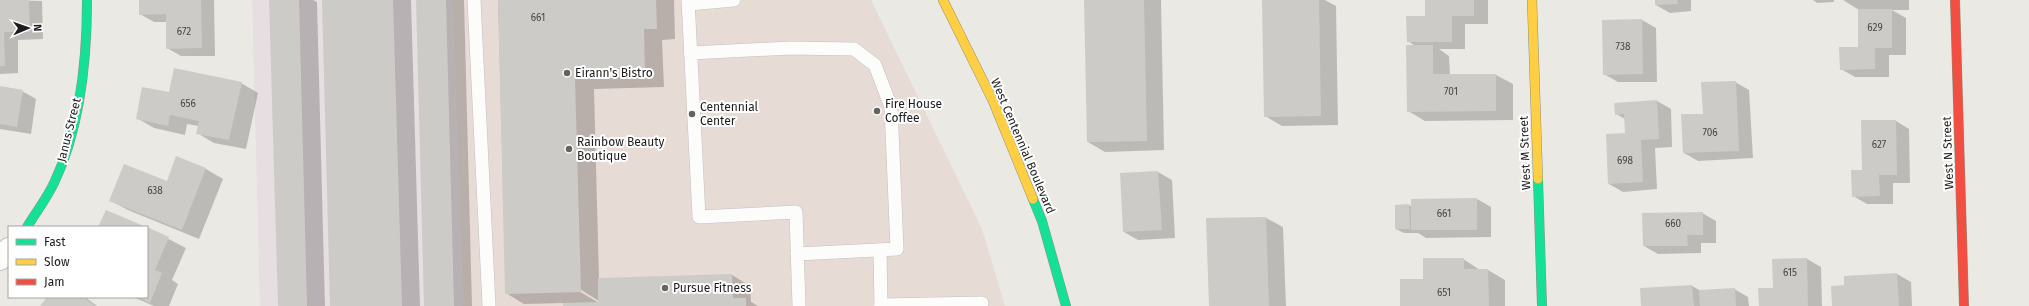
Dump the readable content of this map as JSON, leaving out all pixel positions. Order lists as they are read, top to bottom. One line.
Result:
{"streets":{"street":["Janus Street","West Centennial Boulevard","West M Street","West N Street"]},"places":["Eirann's Bistro","Fire House Coffee","Centennial Center","Rainbow Beauty Boutique","Pursue Fitness"],"house_numbers":["661","629","672","738","701","656","706","627","698","638","661","660","615","651"],"legend":["Fast","Slow","Jam"],"north":"right"}
